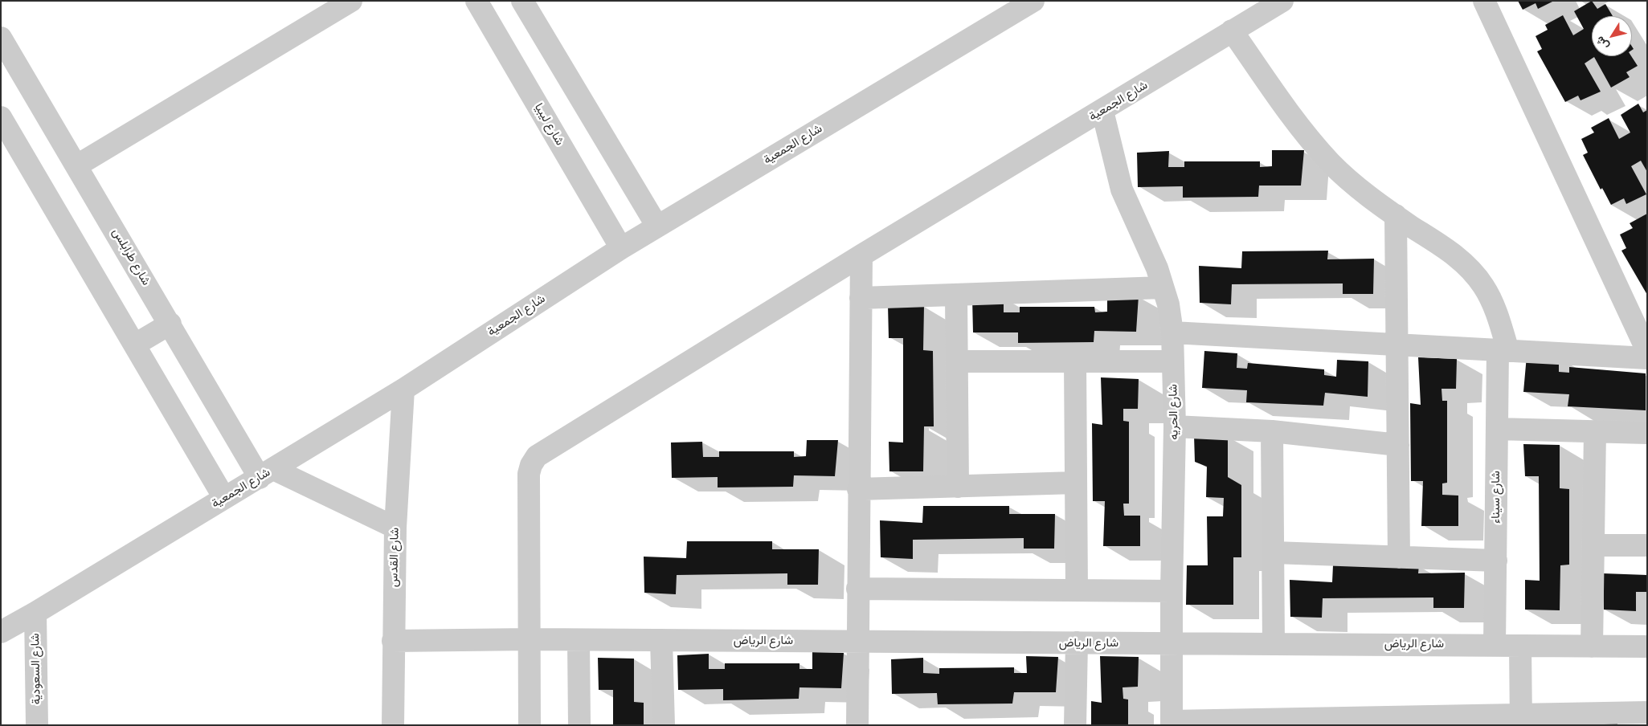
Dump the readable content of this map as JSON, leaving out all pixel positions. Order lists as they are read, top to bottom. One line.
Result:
{"streets":{"street":["شارع الجمعية","شارع ليبيا","شارع طرابلس","شارع الحريه","شارع سيناء","شارع القدس","شارع الرياض","شارع السعودية"]},"crossings":[["شارع الجمعية","شارع ليبيا"],["شارع الجمعية","شارع طرابلس"],["شارع الجمعية","شارع الحريه"],["شارع الجمعية","شارع سيناء"],["شارع الجمعية","شارع القدس"],["شارع الجمعية","شارع الرياض"],["شارع الجمعية","شارع السعودية"],["شارع الحريه","شارع الرياض"],["شارع سيناء","شارع الرياض"],["شارع القدس","شارع الرياض"]],"north":"bottom left"}
